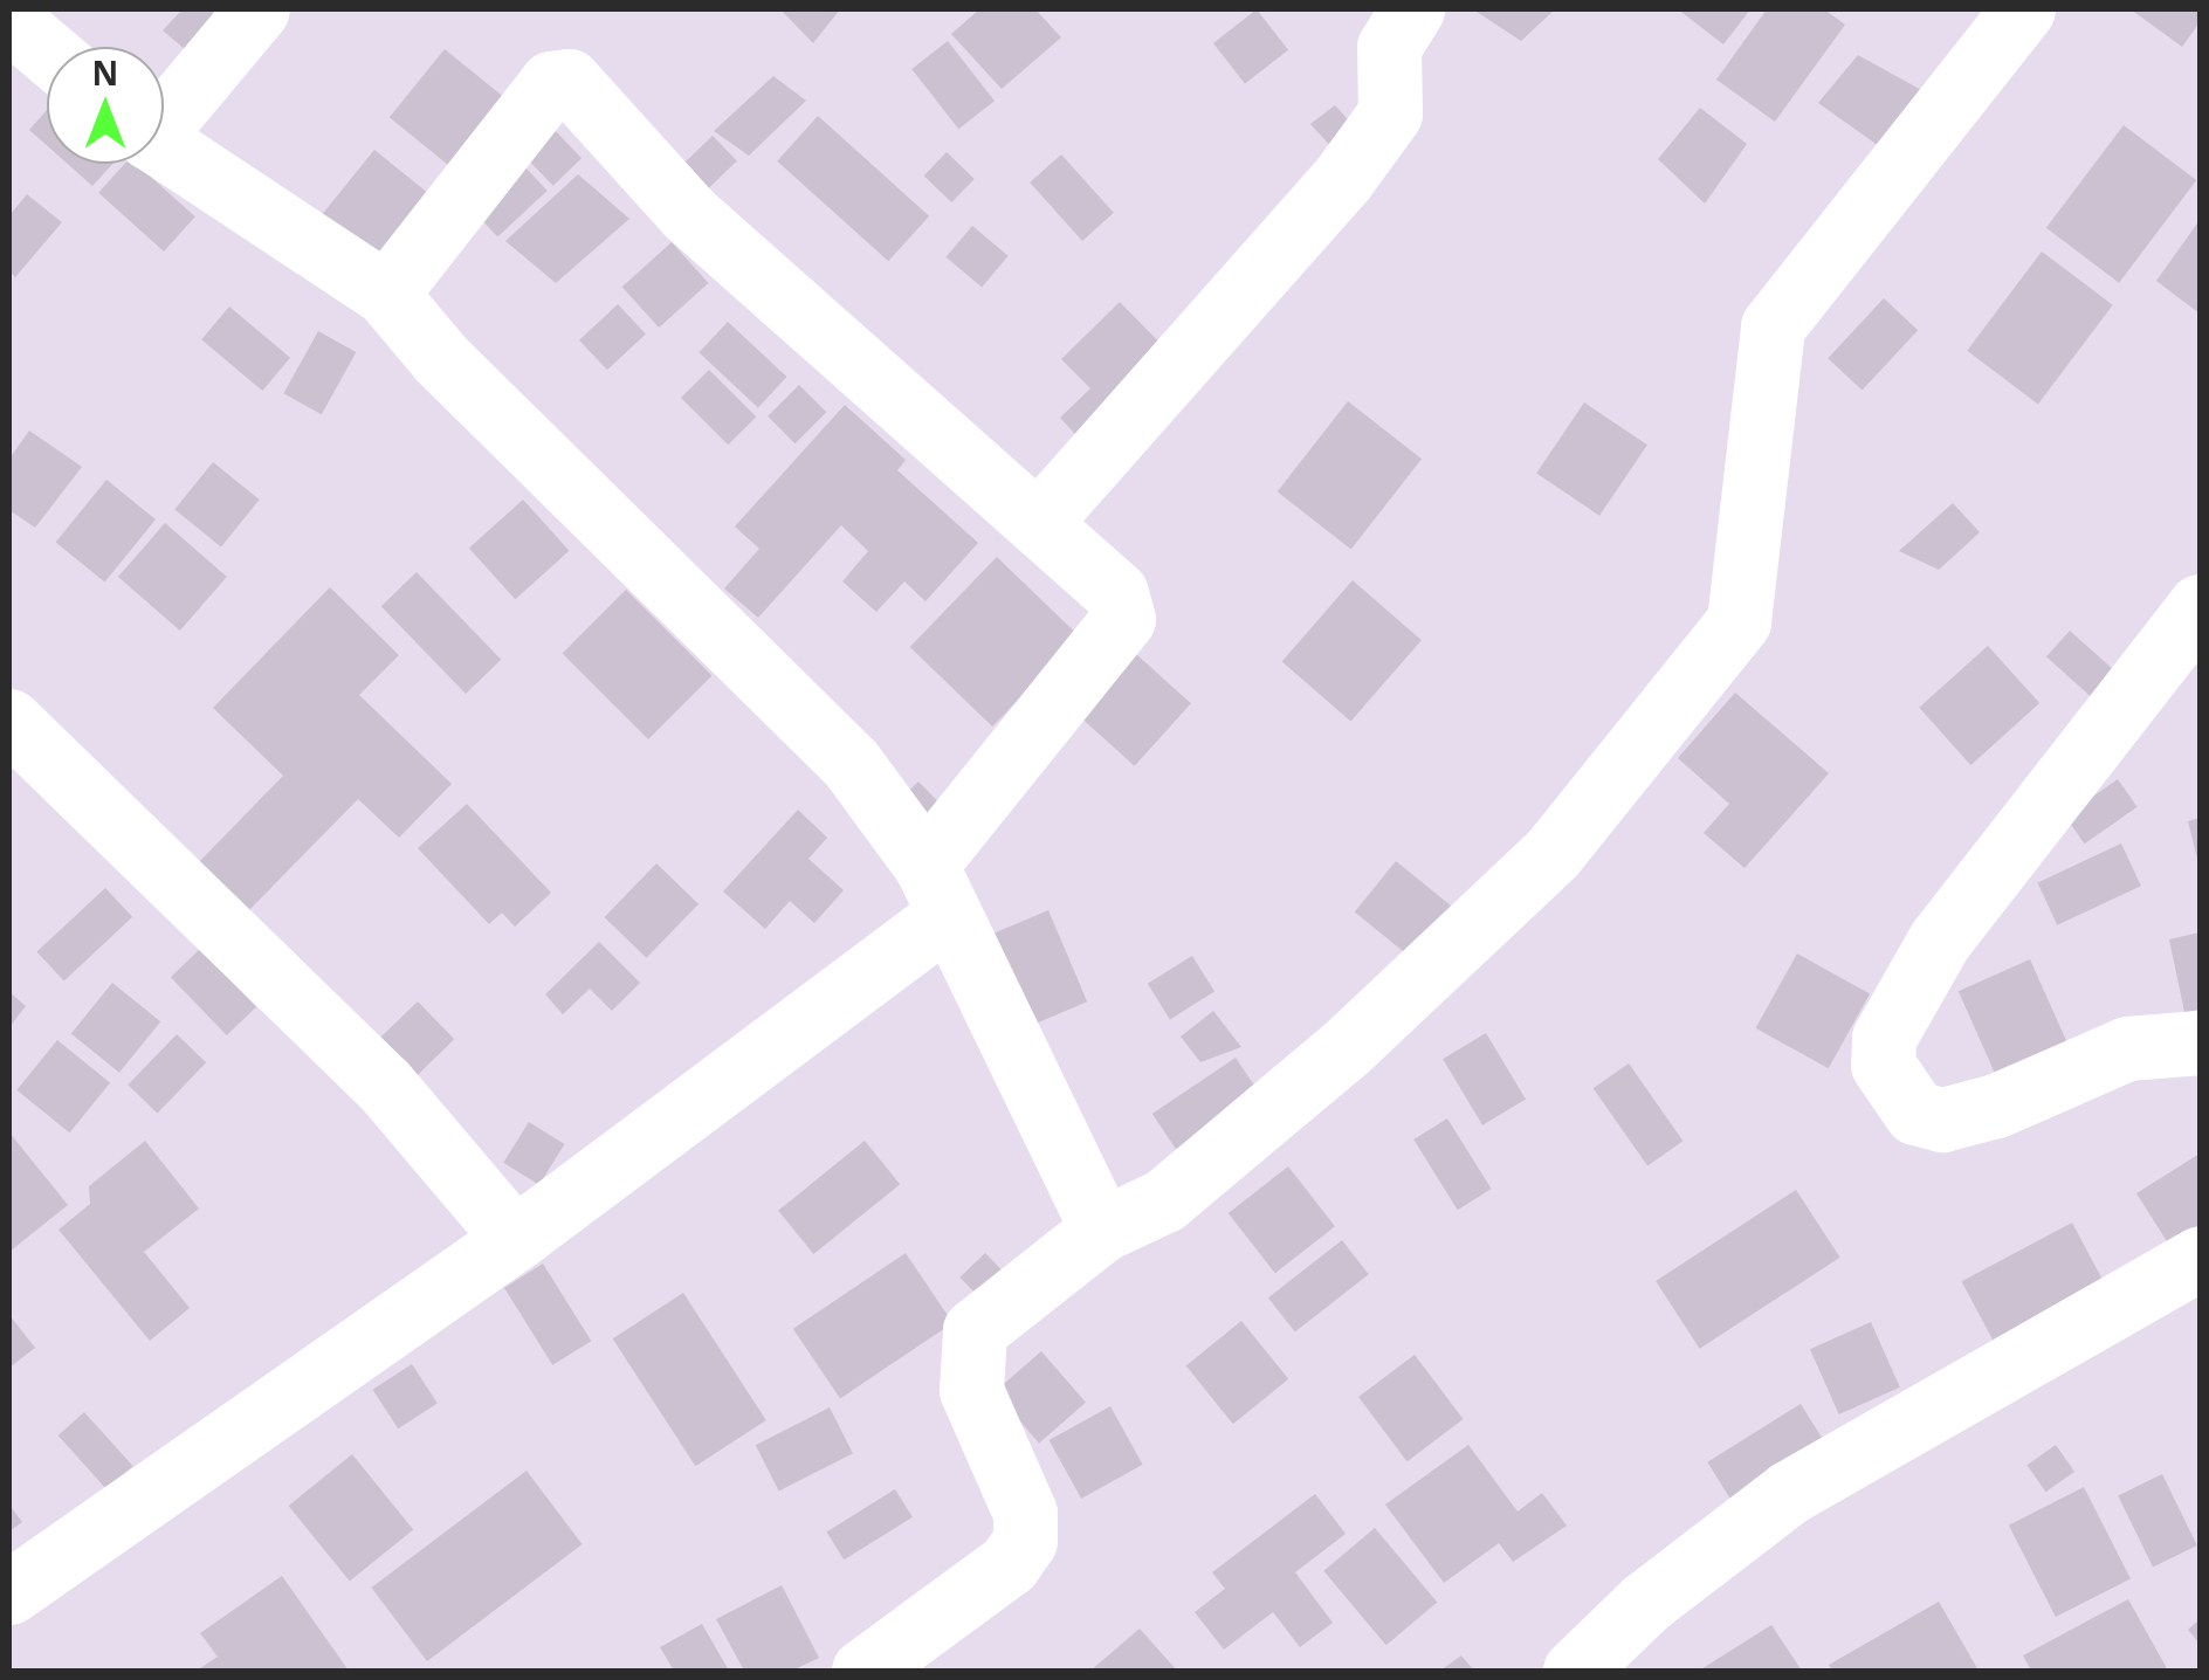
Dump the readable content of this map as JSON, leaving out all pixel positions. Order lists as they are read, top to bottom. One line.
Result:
{"north":"top"}
